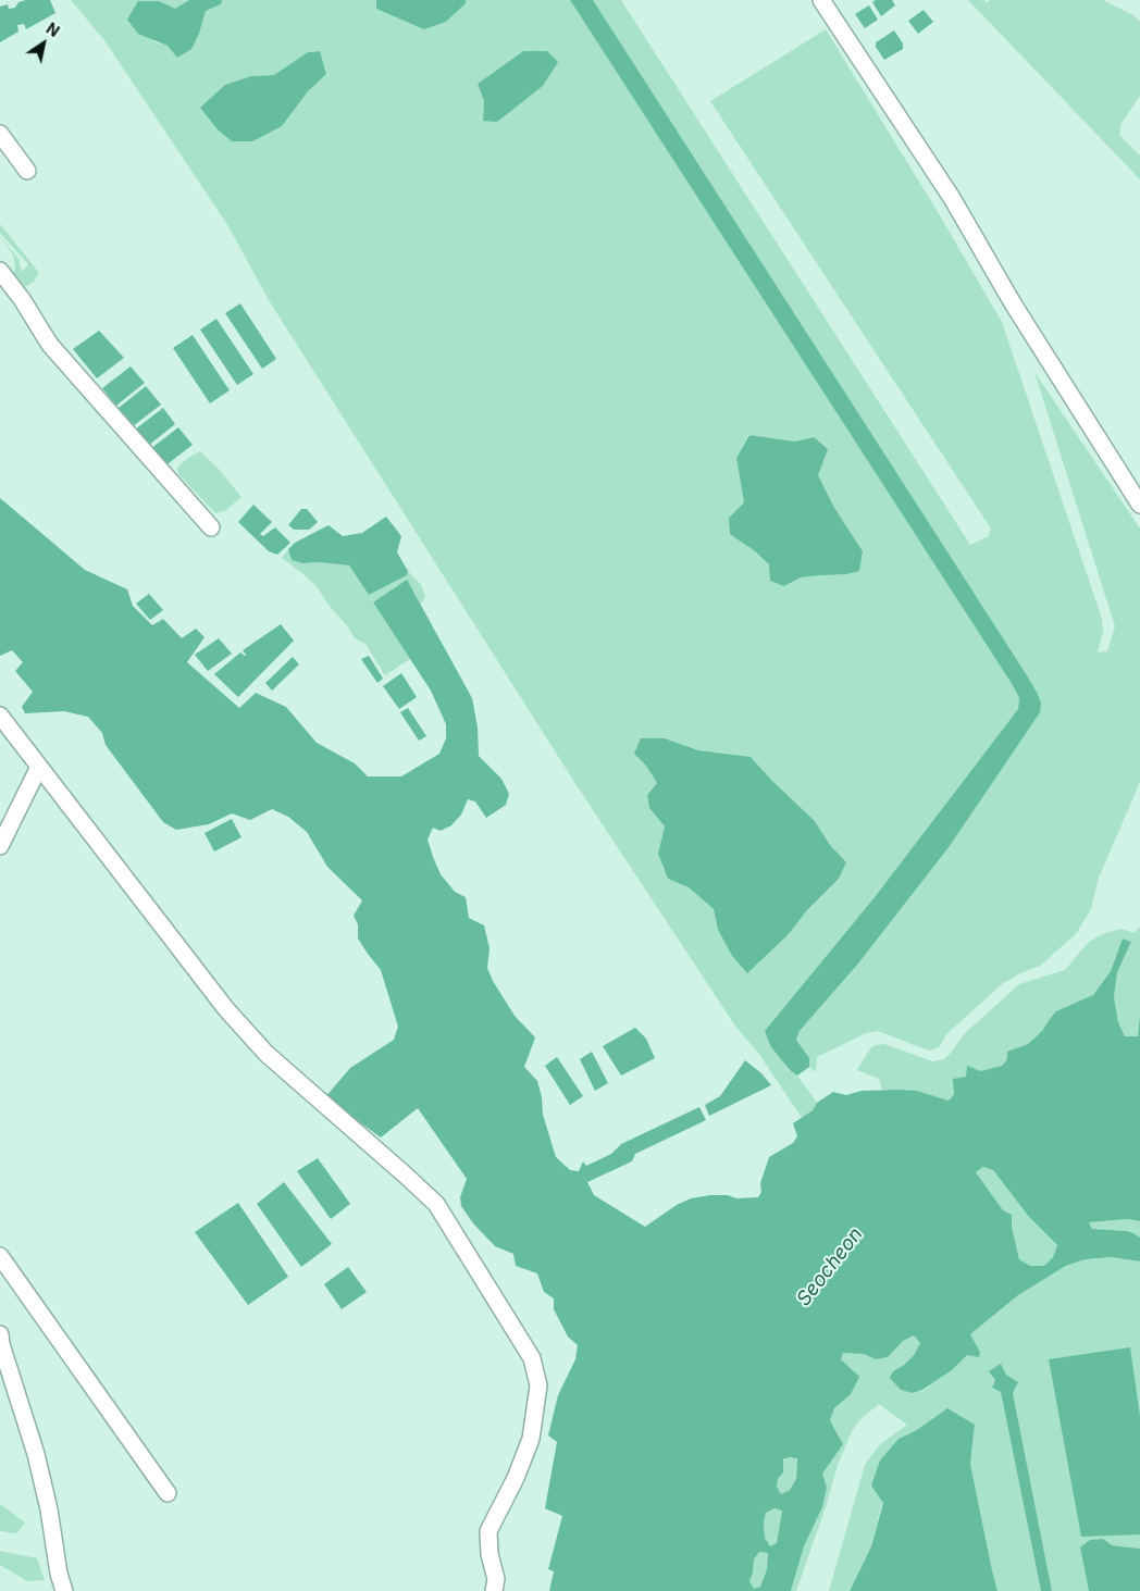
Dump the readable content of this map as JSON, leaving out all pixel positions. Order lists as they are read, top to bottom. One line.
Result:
{"water":["Seocheon"],"north":"top right"}
